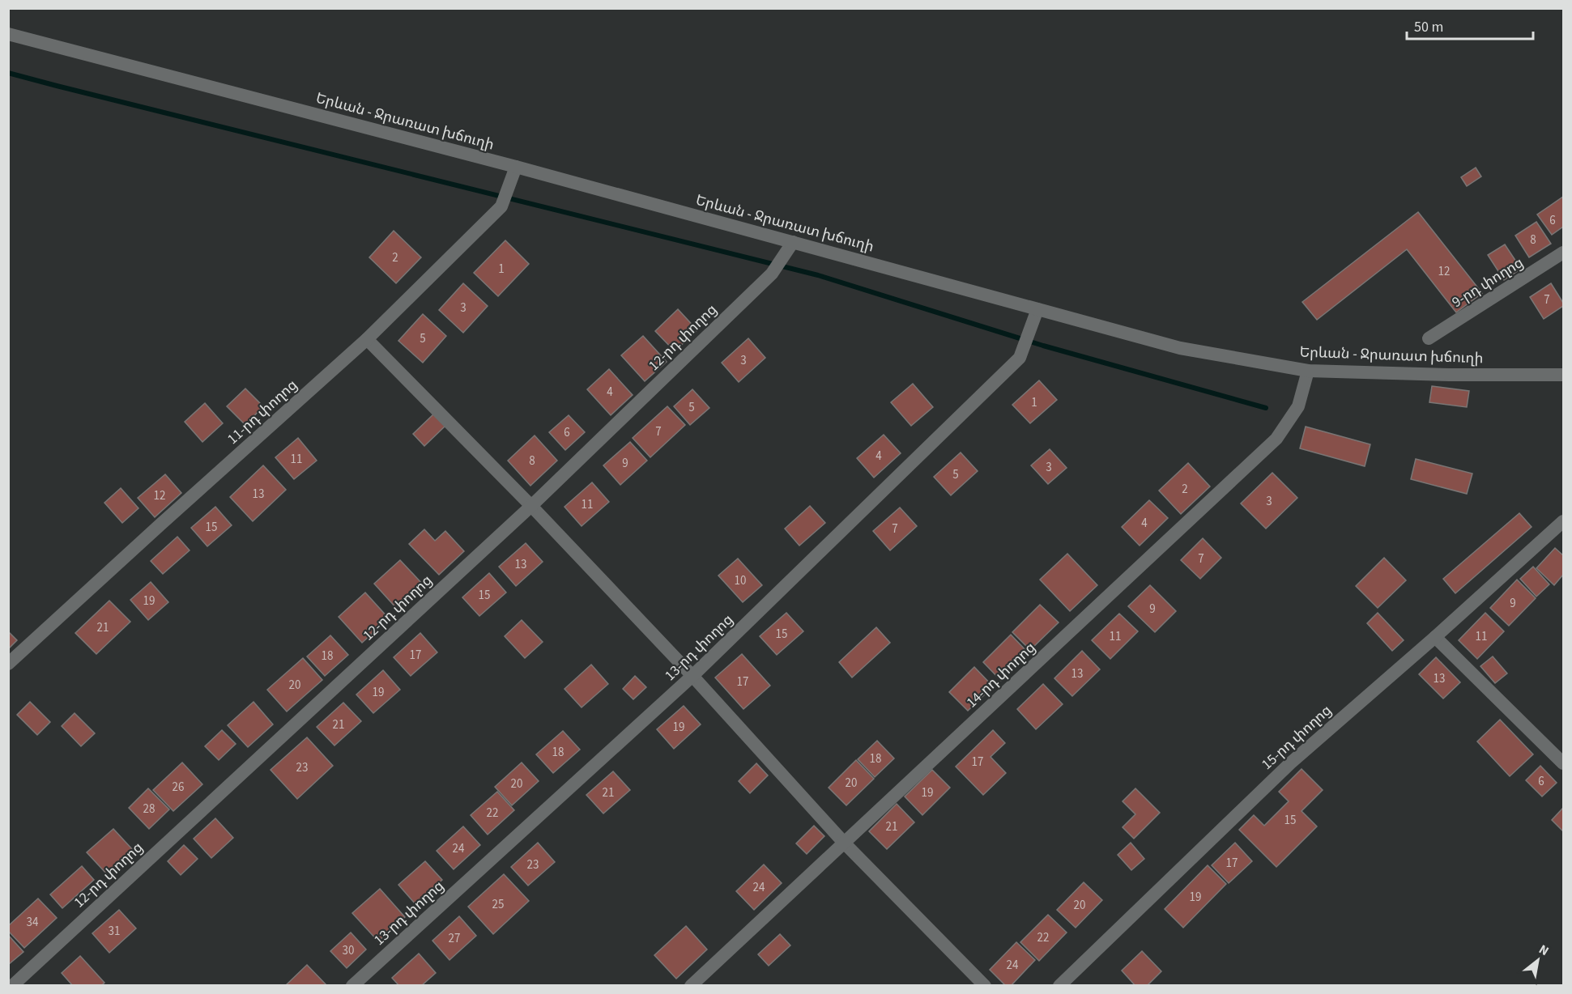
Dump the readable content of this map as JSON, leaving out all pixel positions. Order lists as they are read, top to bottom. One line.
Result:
{"streets":{"street":["Երևան - Ջրառատ խճուղի","9-րդ փողոց","12-րդ փողոց","11-րդ փողոց","13-րդ փողոց","14-րդ փողոց","15-րդ փողոց"]},"crossings":[["Երևան - Ջրառատ խճուղի","12-րդ փողոց"],["Երևան - Ջրառատ խճուղի","11-րդ փողոց"],["Երևան - Ջրառատ խճուղի","13-րդ փողոց"],["Երևան - Ջրառատ խճուղի","14-րդ փողոց"]],"house_numbers":["6","8","2","1","12","7","3","5","3","4","1","5","7","6","4","11","8","9","3","5","2","13","12","3","11","4","15","7","7","13","10","15","19","9","9","21","15","11","11","17","18","13","13","17","20","19","21","19","18","18","17","23","6","20","20","26","21","19","28","22","15","21","24","17","23","24","19","25","20","34","31","22","27","30","24"],"scale_bar":"50 m","north":"top right"}
